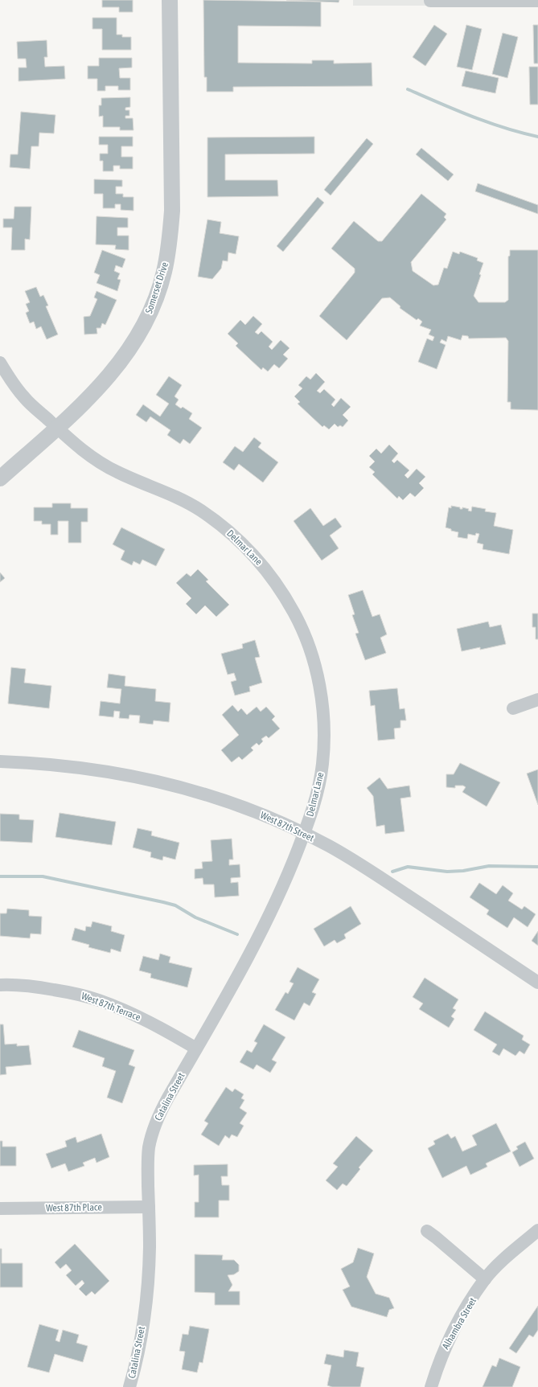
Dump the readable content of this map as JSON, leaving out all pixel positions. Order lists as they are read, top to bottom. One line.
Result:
{"streets":{"street":["Somerset Drive","Delmar Lane","West 87th Street","West 87th Terrace","Catalina Street","West 87th Place","Alhambra Street"]},"crossings":[["Somerset Drive","Delmar Lane"],["Delmar Lane","West 87th Street"],["Delmar Lane","Catalina Street"],["West 87th Street","Catalina Street"],["West 87th Terrace","Catalina Street"],["Catalina Street","West 87th Place"]]}
